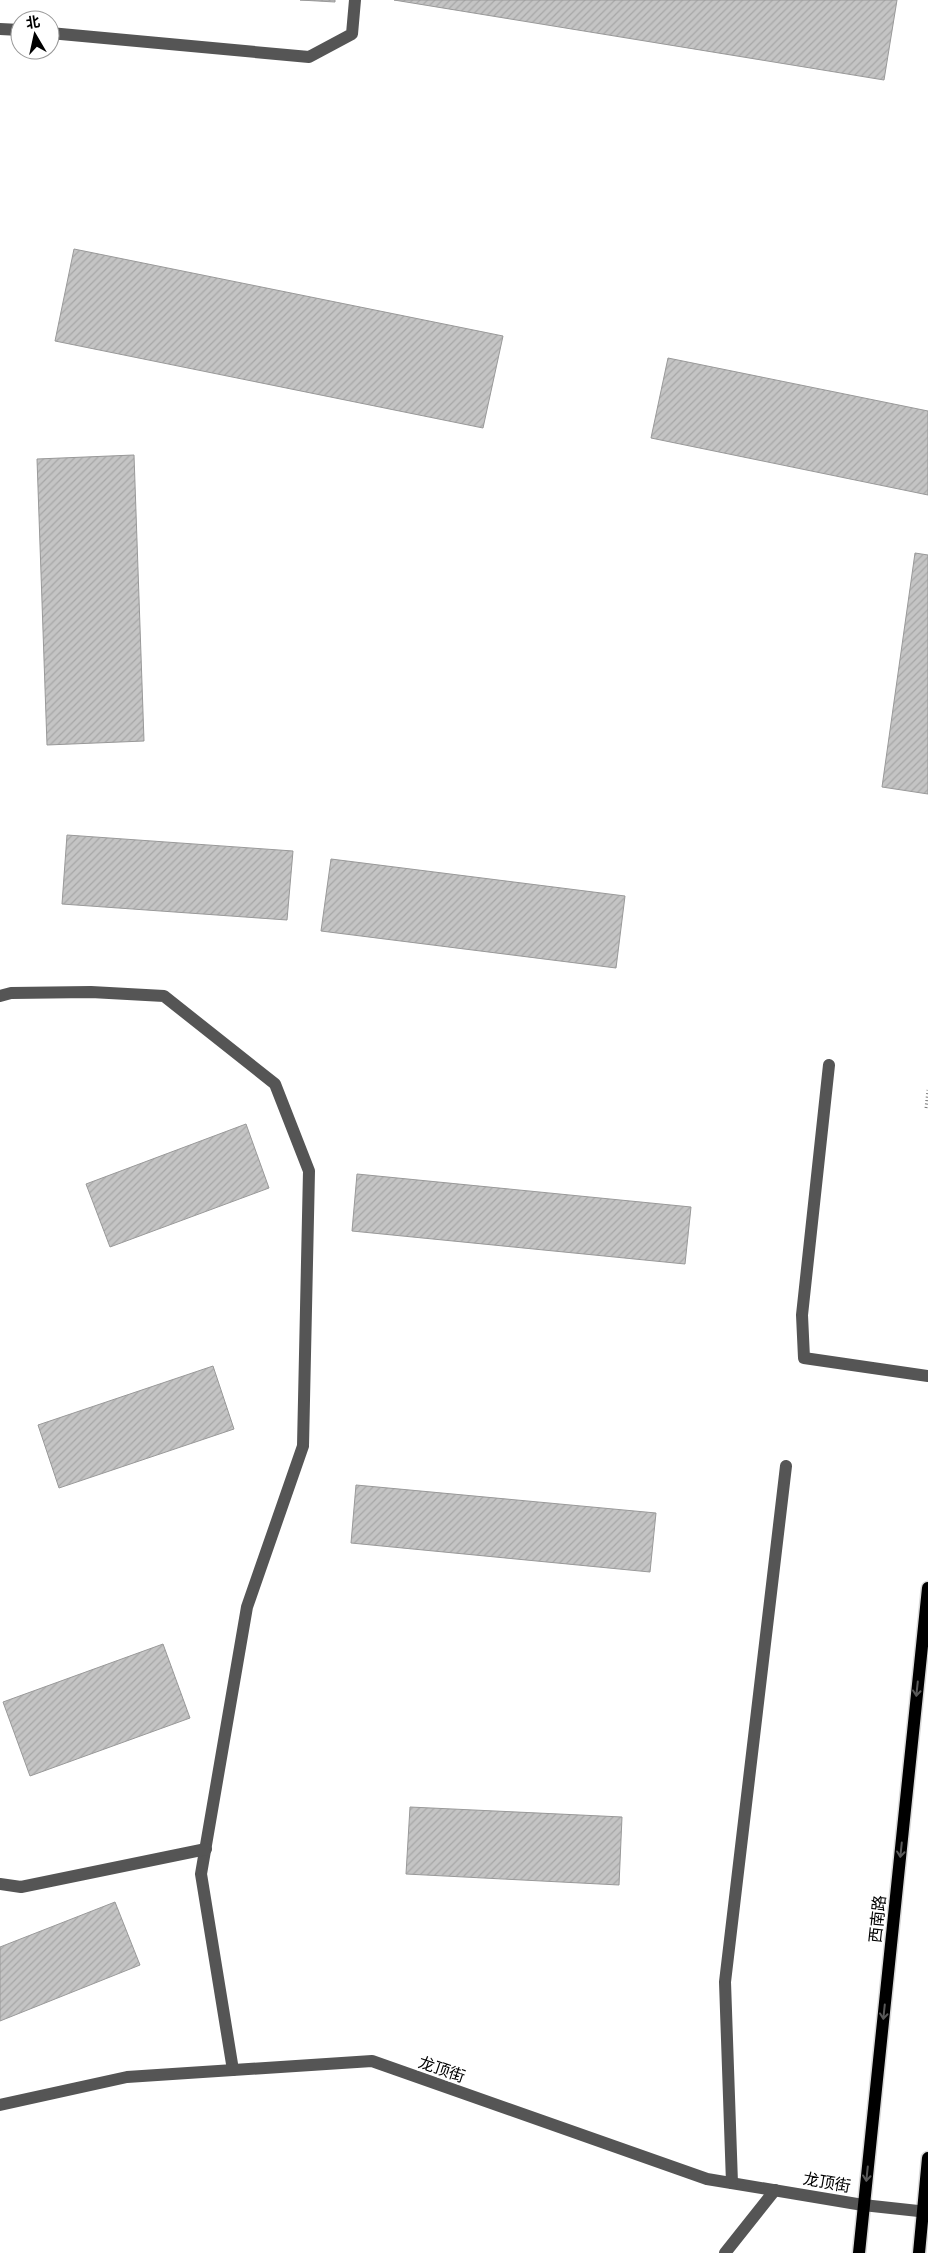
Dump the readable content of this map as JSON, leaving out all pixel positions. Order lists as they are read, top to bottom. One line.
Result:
{"streets":{"main road":["西南路"],"street":["龙顶街"]},"crossings":[["西南路","龙顶街"]],"one_way":["西南路"],"north":"top"}
